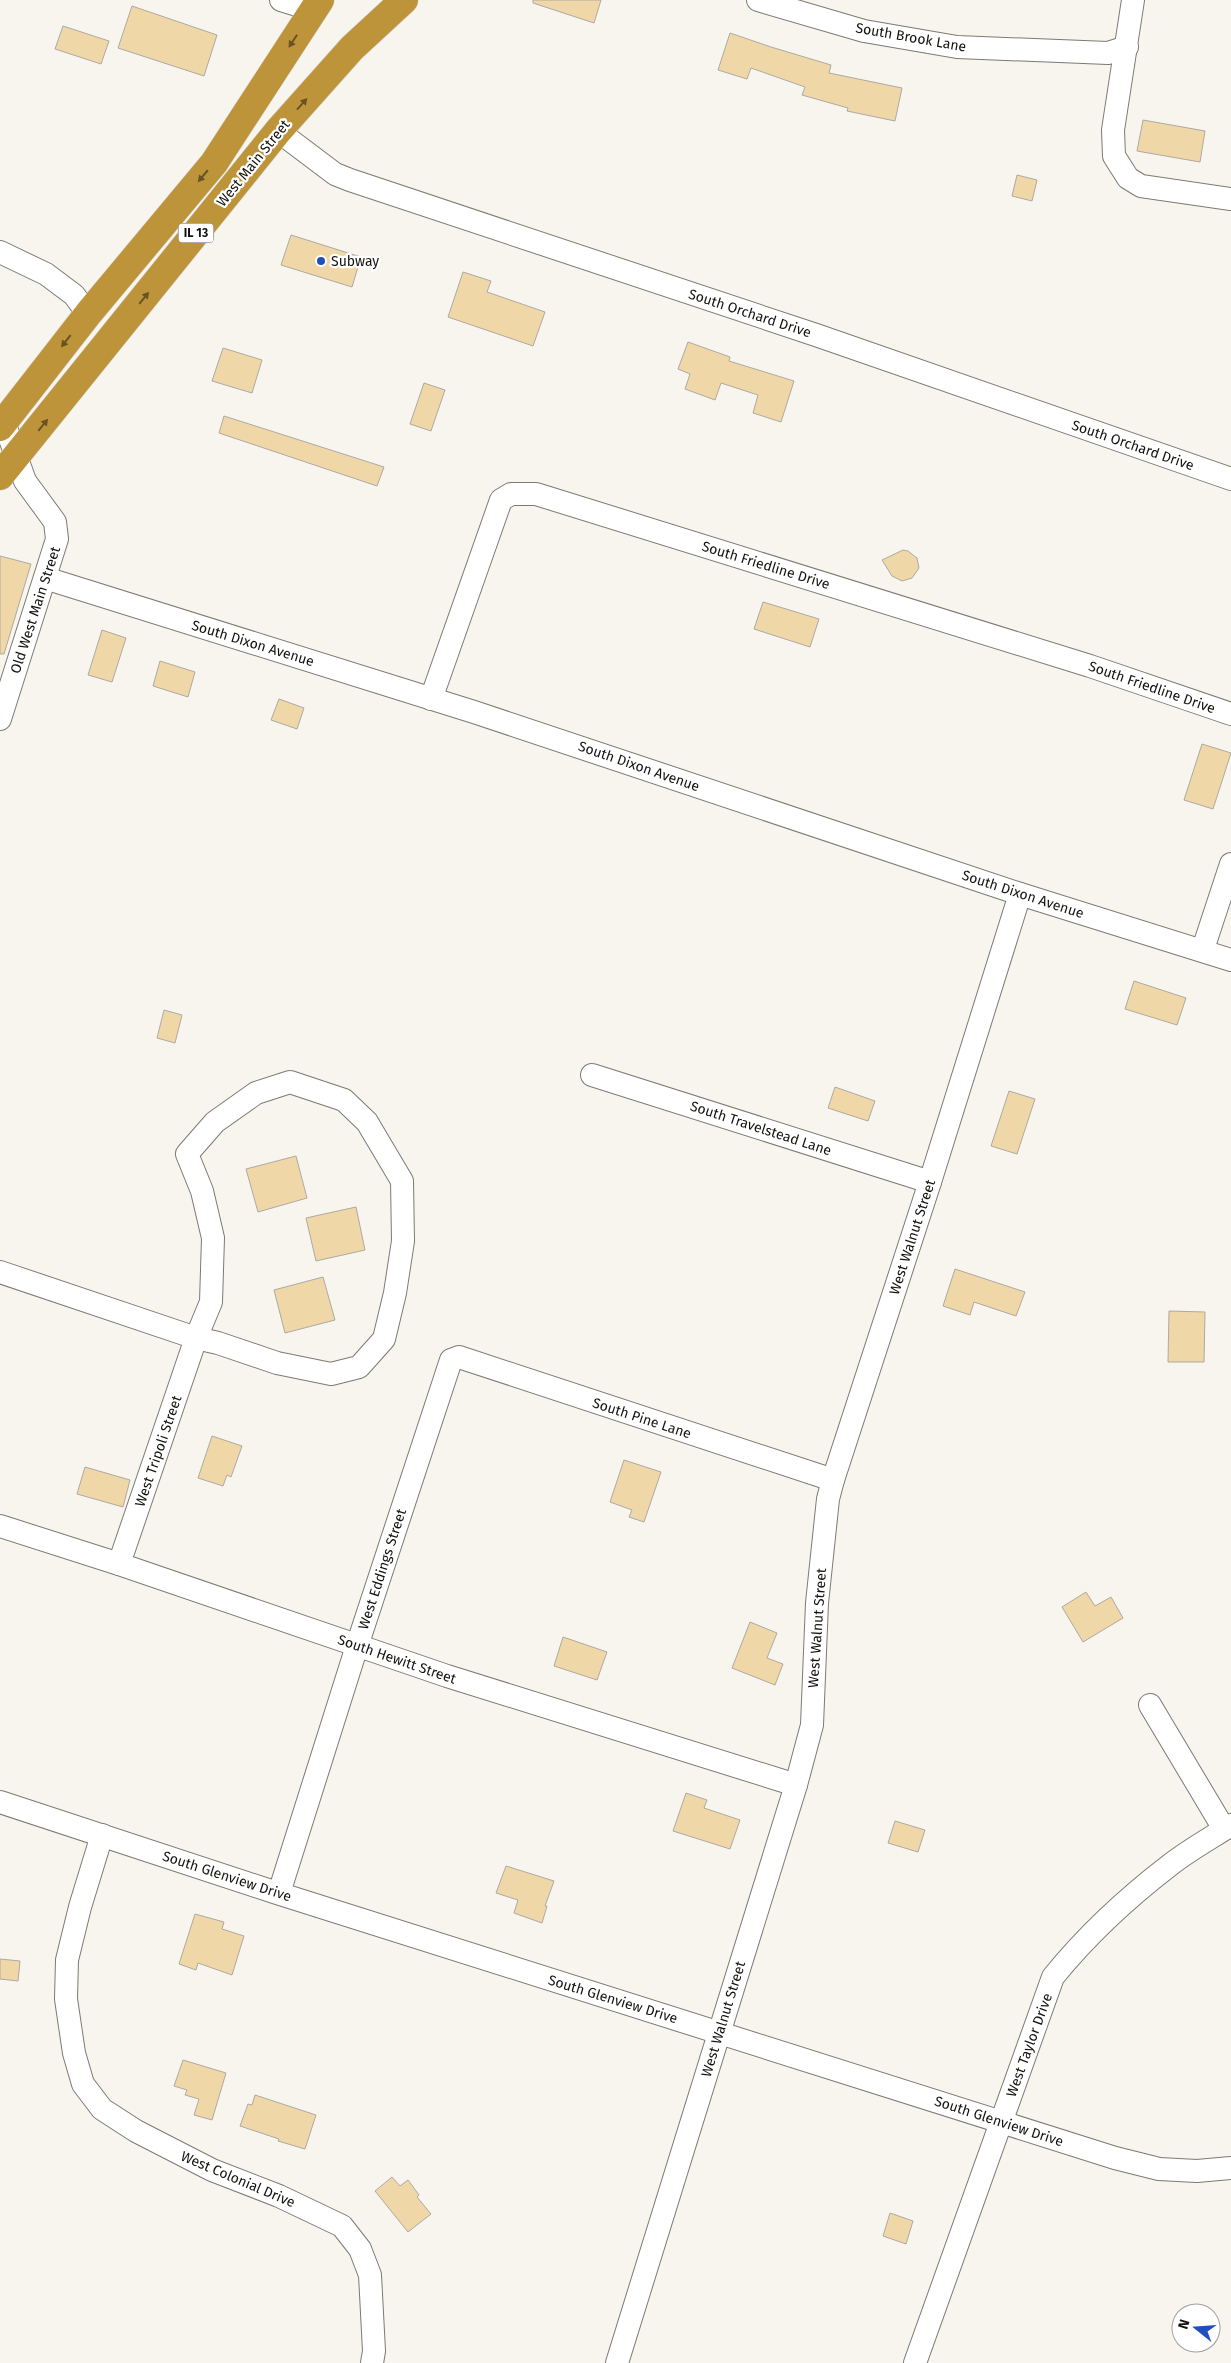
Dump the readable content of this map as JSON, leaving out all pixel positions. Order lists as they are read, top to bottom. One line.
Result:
{"streets":{"highway":["West Main Street","IL 13"],"street":["South Brook Lane","South Orchard Drive","South Friedline Drive","Old West Main Street","South Dixon Avenue","South Travelstead Lane","West Walnut Street","South Pine Lane","West Tripoli Street","West Eddings Street","South Hewitt Street","South Glenview Drive","West Taylor Drive","West Colonial Drive"]},"crossings":[["West Main Street","South Orchard Drive"],["West Main Street","Old West Main Street"],["IL 13","Old West Main Street"],["South Friedline Drive","South Dixon Avenue"],["Old West Main Street","South Dixon Avenue"],["South Dixon Avenue","West Walnut Street"],["South Travelstead Lane","West Walnut Street"],["West Walnut Street","South Pine Lane"],["West Walnut Street","South Hewitt Street"],["West Walnut Street","South Glenview Drive"],["South Pine Lane","West Eddings Street"],["West Tripoli Street","South Hewitt Street"],["West Eddings Street","South Hewitt Street"],["West Eddings Street","South Glenview Drive"],["South Glenview Drive","West Taylor Drive"],["South Glenview Drive","West Colonial Drive"]],"places":["Subway"],"north":"left"}
